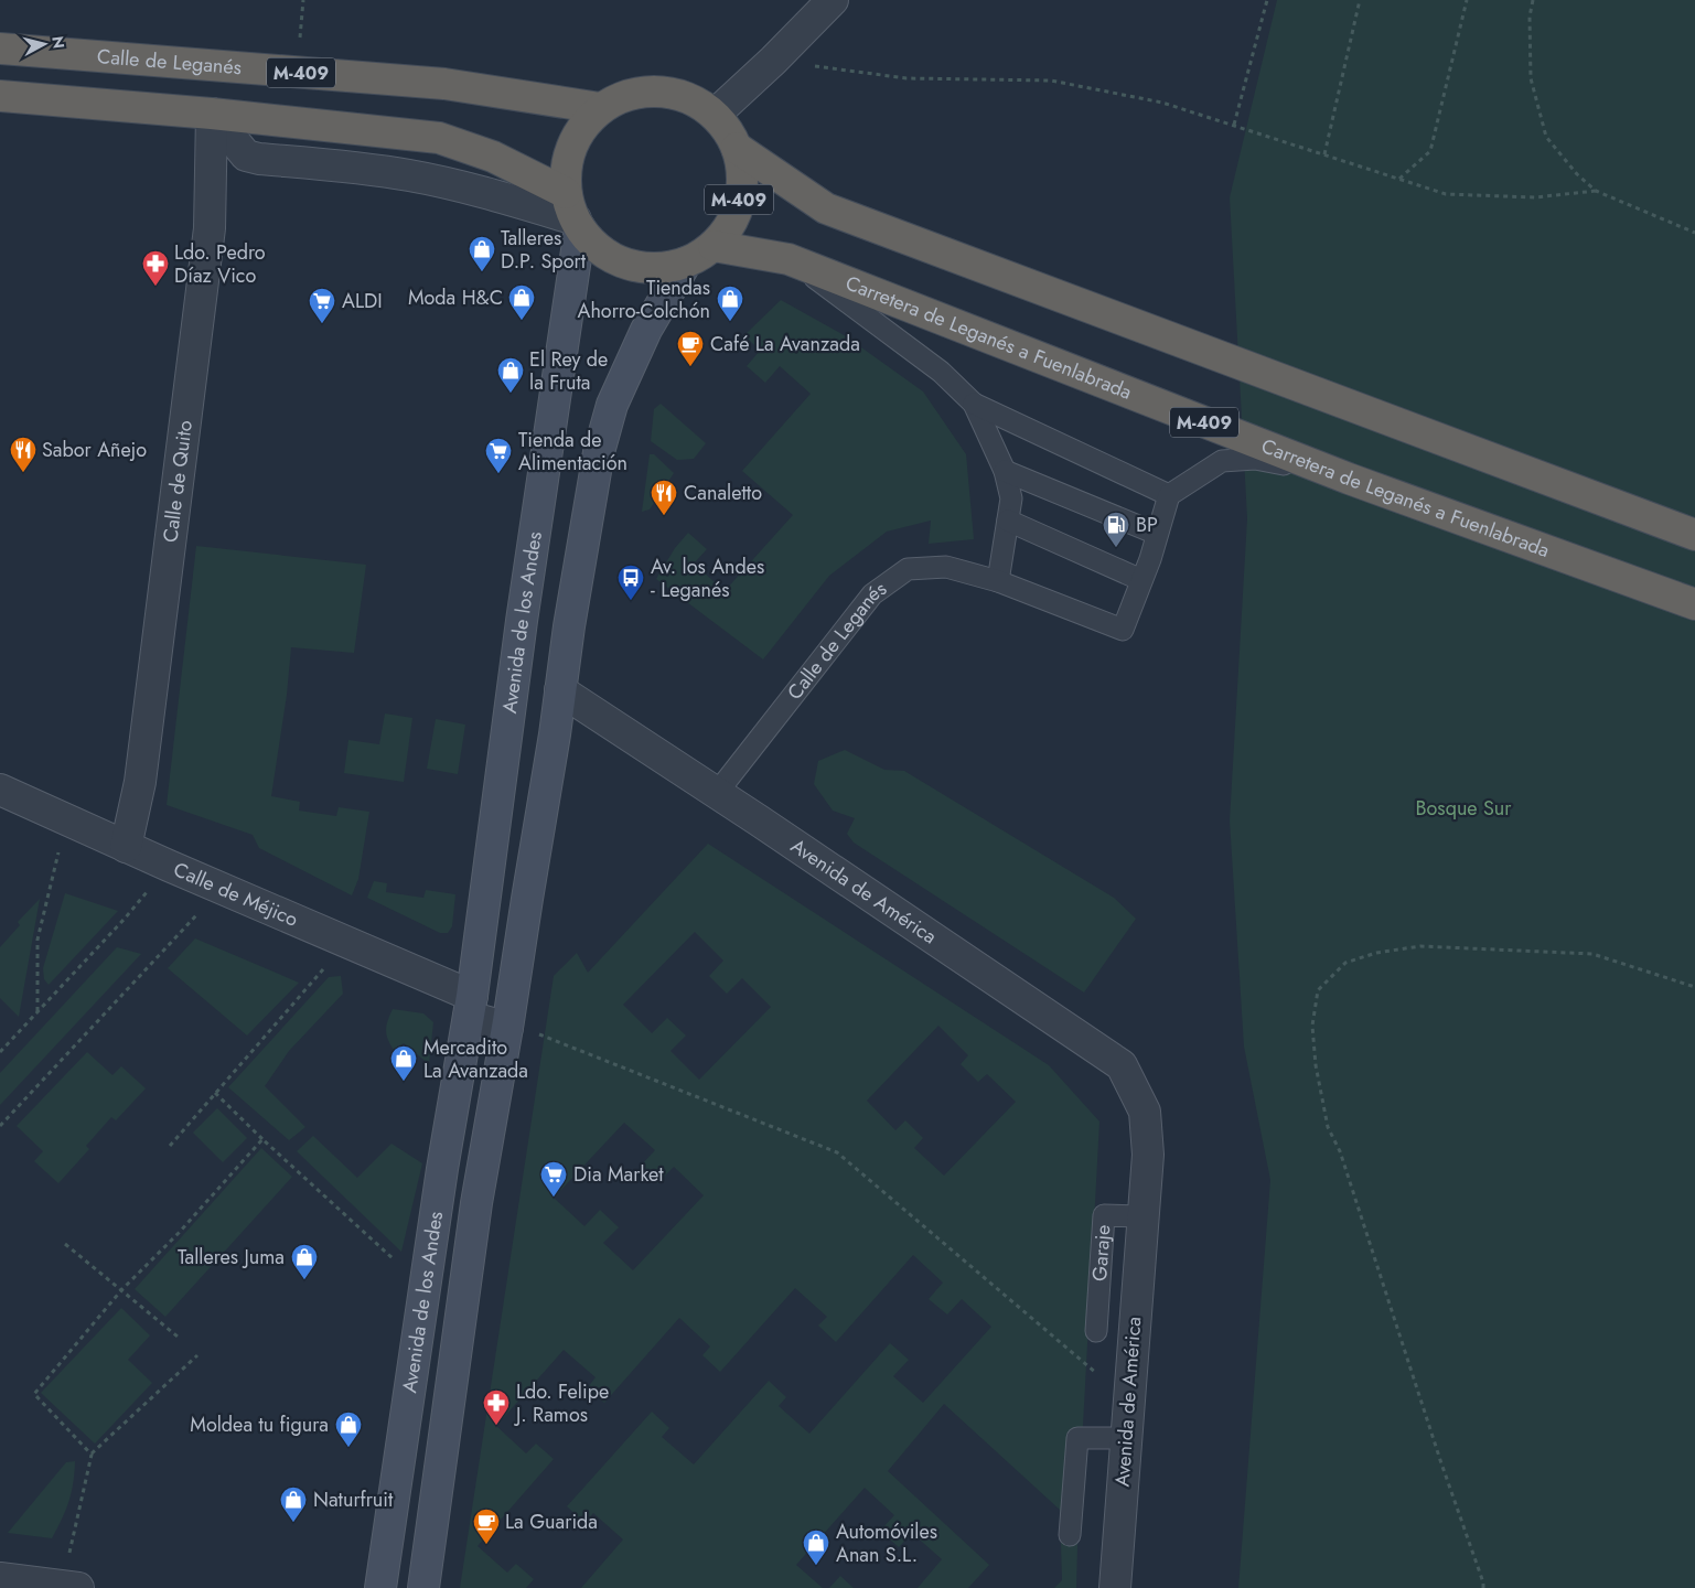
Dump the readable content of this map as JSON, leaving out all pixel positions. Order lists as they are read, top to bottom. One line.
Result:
{"streets":{"highway":["Calle de Leganés","M-409","Carretera de Leganés a Fuenlabrada"],"main road":["Avenida de los Andes"],"street":["Calle de Quito","Avenida de América","Calle de Méjico"],"lane":["Garaje"]},"crossings":[["Calle de Leganés","M-409"],["Calle de Leganés","Carretera de Leganés a Fuenlabrada"],["Calle de Leganés","Avenida de los Andes"],["Calle de Leganés","Avenida de América"],["M-409","Carretera de Leganés a Fuenlabrada"],["M-409","Calle de Quito"],["M-409","Avenida de los Andes"],["Carretera de Leganés a Fuenlabrada","Avenida de los Andes"],["Calle de Quito","Calle de Méjico"],["Avenida de los Andes","Avenida de América"],["Avenida de los Andes","Calle de Méjico"],["Avenida de América","Garaje"]],"parks":["Bosque Sur"],"places":{"shop":["Talleres D.P. Sport","Moda H&C","Tiendas Ahorro-Colchón","El Rey de la Fruta","Mercadito La Avanzada","Talleres Juma","Moldea tu figura","Naturfruit","Automóviles Anan S.L."],"pharmacy":["Ldo. Pedro Díaz Vico","Ldo. Felipe J. Ramos"],"supermarket":["ALDI","Tienda de Alimentación","Dia Market"],"cafe":["Café La Avanzada","La Guarida"],"restaurant":["Sabor Añejo","Canaletto"],"fuel station":["BP"],"bus stop":["Av. los Andes - Leganés"]},"north":"right"}
